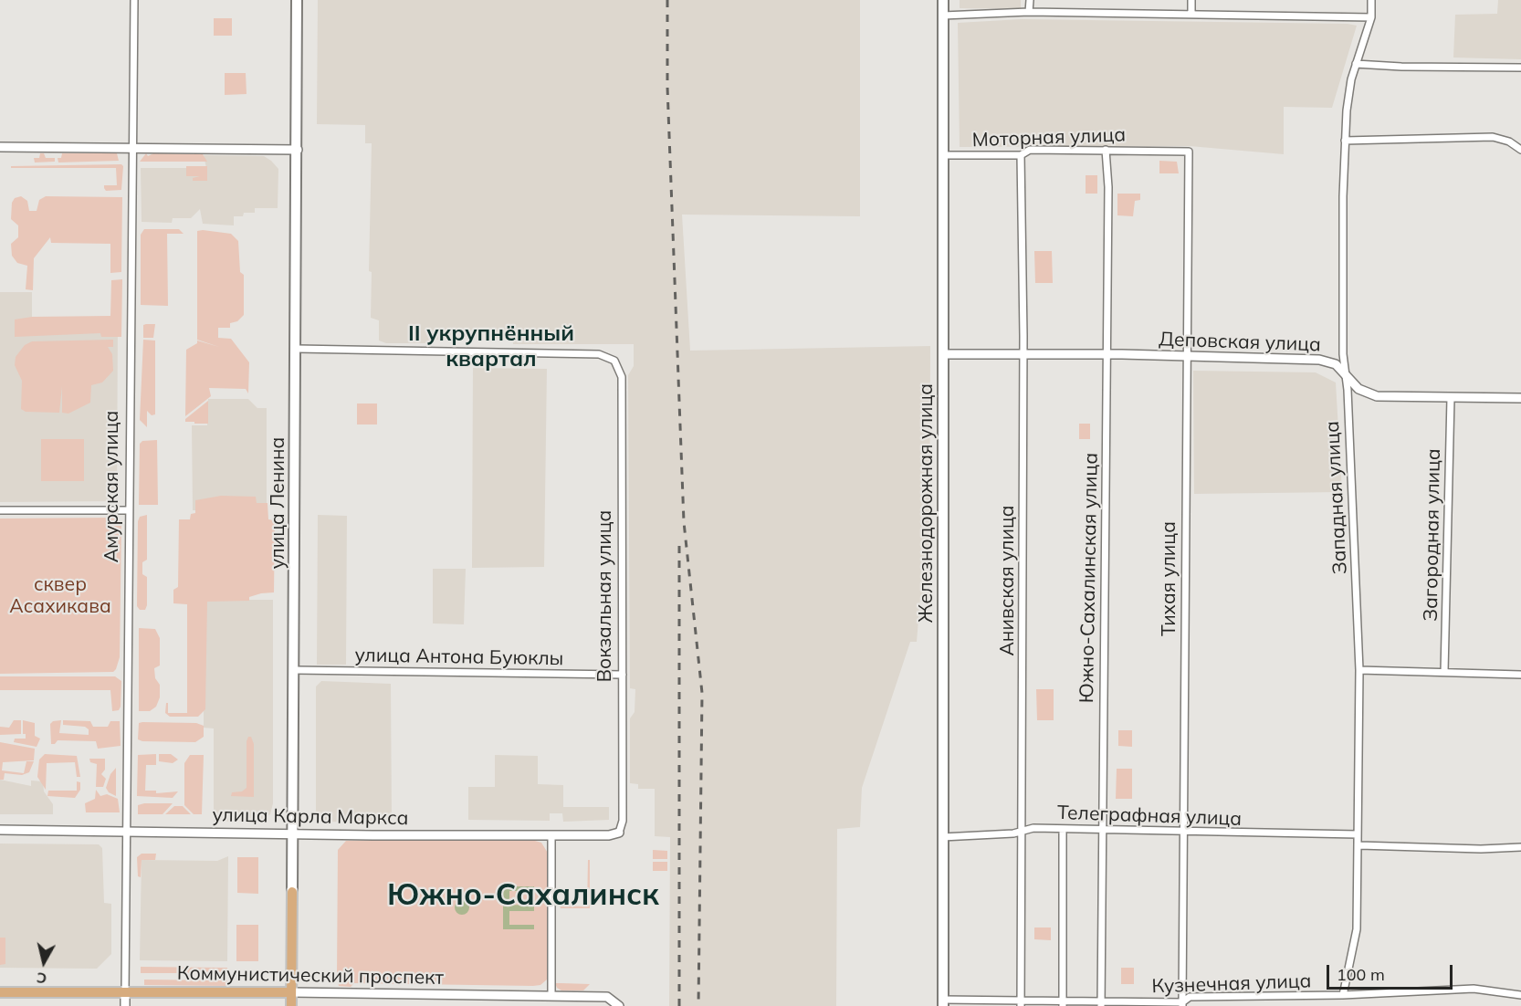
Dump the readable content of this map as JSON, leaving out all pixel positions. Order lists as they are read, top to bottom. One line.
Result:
{"streets":{"main road":["улица Ленина","Железнодорожная улица","Коммунистический проспект"],"street":["Моторная улица","Деповская улица","Амурская улица","Западная улица","Загородная улица","Южно-Сахалинская улица","Тихая улица","Анивская улица","Вокзальная улица","улица Антона Буюклы","Телеграфная улица","улица Карла Маркса","Кузнечная улица"]},"crossings":[["Моторная улица","Железнодорожная улица"],["Моторная улица","Южно-Сахалинская улица"],["Моторная улица","Тихая улица"],["Моторная улица","Анивская улица"],["Деповская улица","Западная улица"],["Деповская улица","Железнодорожная улица"],["Деповская улица","Загородная улица"],["Деповская улица","Южно-Сахалинская улица"],["Деповская улица","Тихая улица"],["Деповская улица","Анивская улица"],["Амурская улица","улица Карла Маркса"],["Амурская улица","Коммунистический проспект"],["Западная улица","Телеграфная улица"],["Западная улица","Кузнечная улица"],["улица Ленина","Вокзальная улица"],["улица Ленина","улица Антона Буюклы"],["улица Ленина","улица Карла Маркса"],["улица Ленина","Коммунистический проспект"],["Железнодорожная улица","Телеграфная улица"],["Железнодорожная улица","Кузнечная улица"],["Южно-Сахалинская улица","Телеграфная улица"],["Южно-Сахалинская улица","Кузнечная улица"],["Тихая улица","Телеграфная улица"],["Тихая улица","Кузнечная улица"],["Анивская улица","Телеграфная улица"],["Анивская улица","Кузнечная улица"],["Вокзальная улица","улица Антона Буюклы"],["Вокзальная улица","улица Карла Маркса"]],"districts":["II укрупнённый квартал","Южно-Сахалинск"],"parks":["сквер Асахикава"],"scale_bar":"100 m","north":"bottom"}
